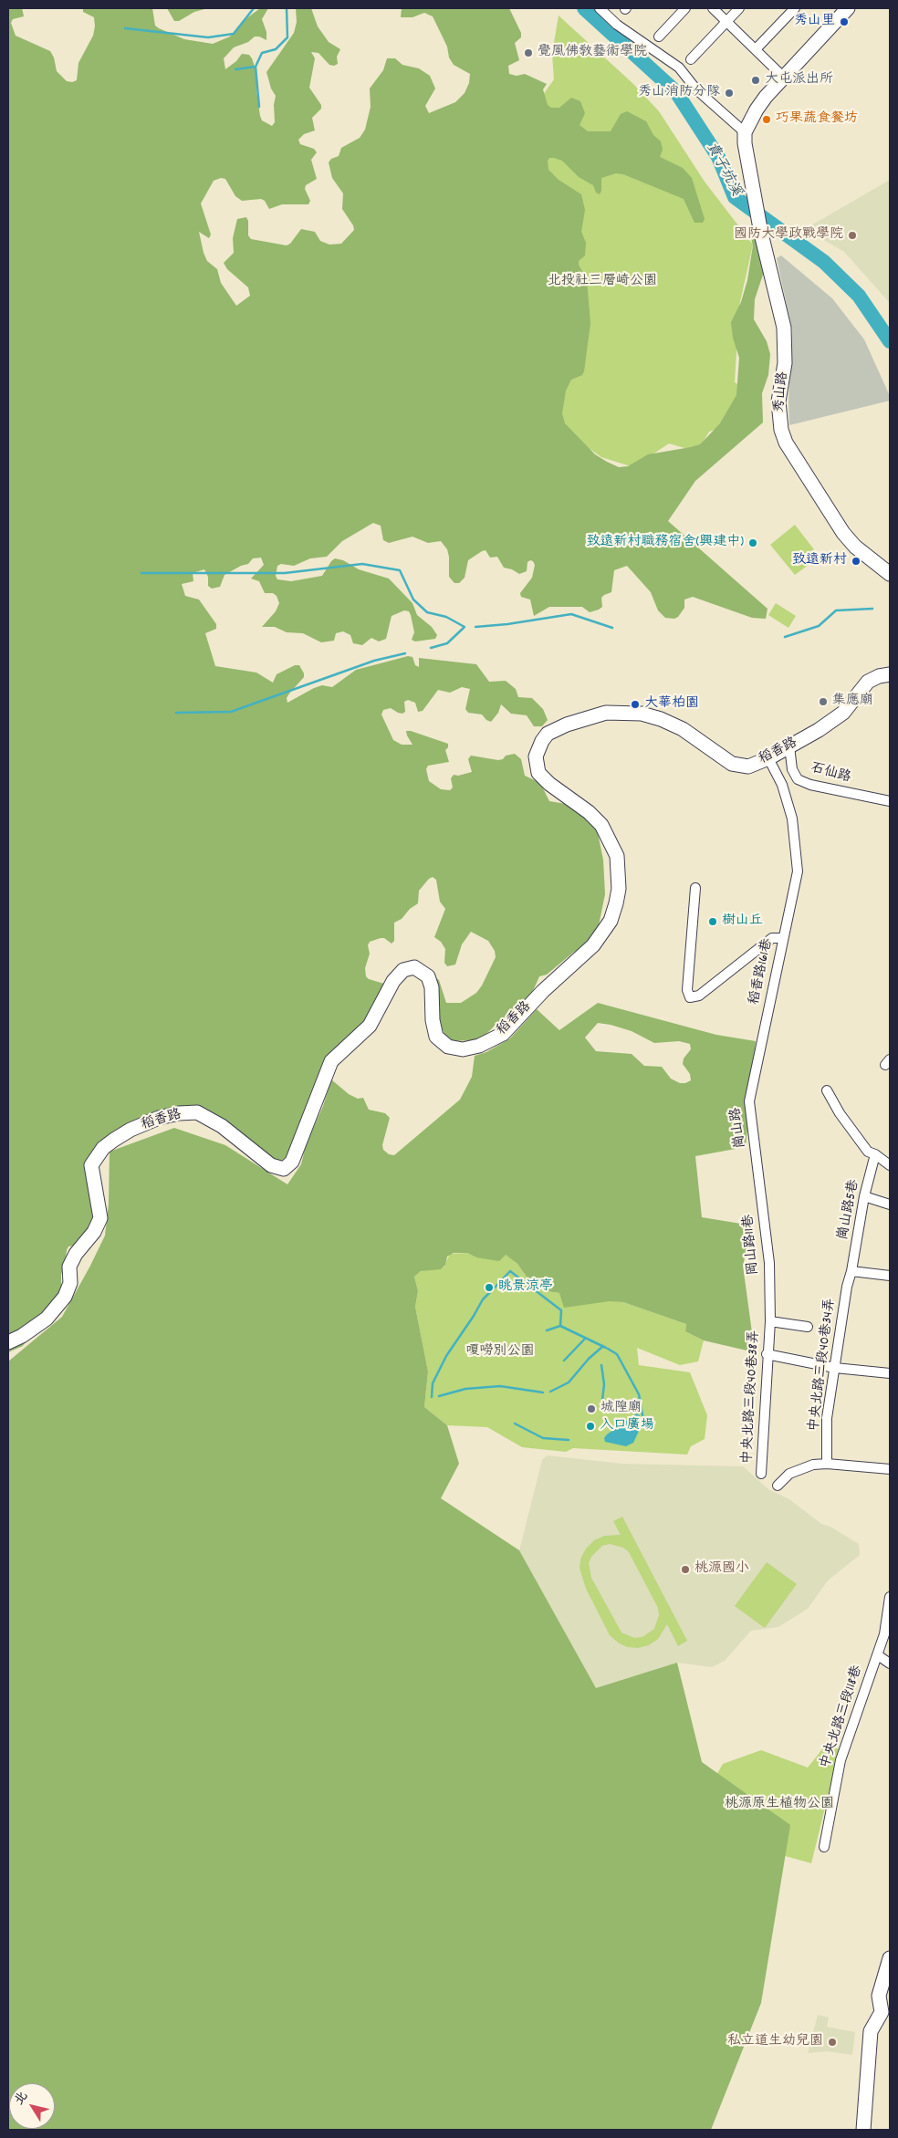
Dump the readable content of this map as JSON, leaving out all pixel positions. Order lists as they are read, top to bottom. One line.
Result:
{"streets":{"street":["秀山路","稻香路","石仙路","稻香路161巷","崗山路","崗山路5巷","岡山路11巷","中央北路三段40巷34弄","中央北路三段40巷38弄","中央北路三段118巷"]},"crossings":[["稻香路","石仙路"],["稻香路","稻香路161巷"],["稻香路161巷","崗山路"],["崗山路","岡山路11巷"],["崗山路5巷","中央北路三段40巷34弄"],["岡山路11巷","中央北路三段40巷38弄"]],"water":["貴子坑溪"],"parks":["北投社三層崎公園","嗄嘮別公園","桃源原生植物公園"],"places":["秀山里","覺風佛教藝術學院","大屯派出所","秀山消防分隊","巧果蔬食餐坊","國防大學政戰學院","致遠新村職務宿舍(興建中)","致遠新村","集應廟","大華柏園","樹山丘","眺景涼亭","城隍廟","入口廣場","桃源國小","私立道生幼兒園"],"north":"top left"}
